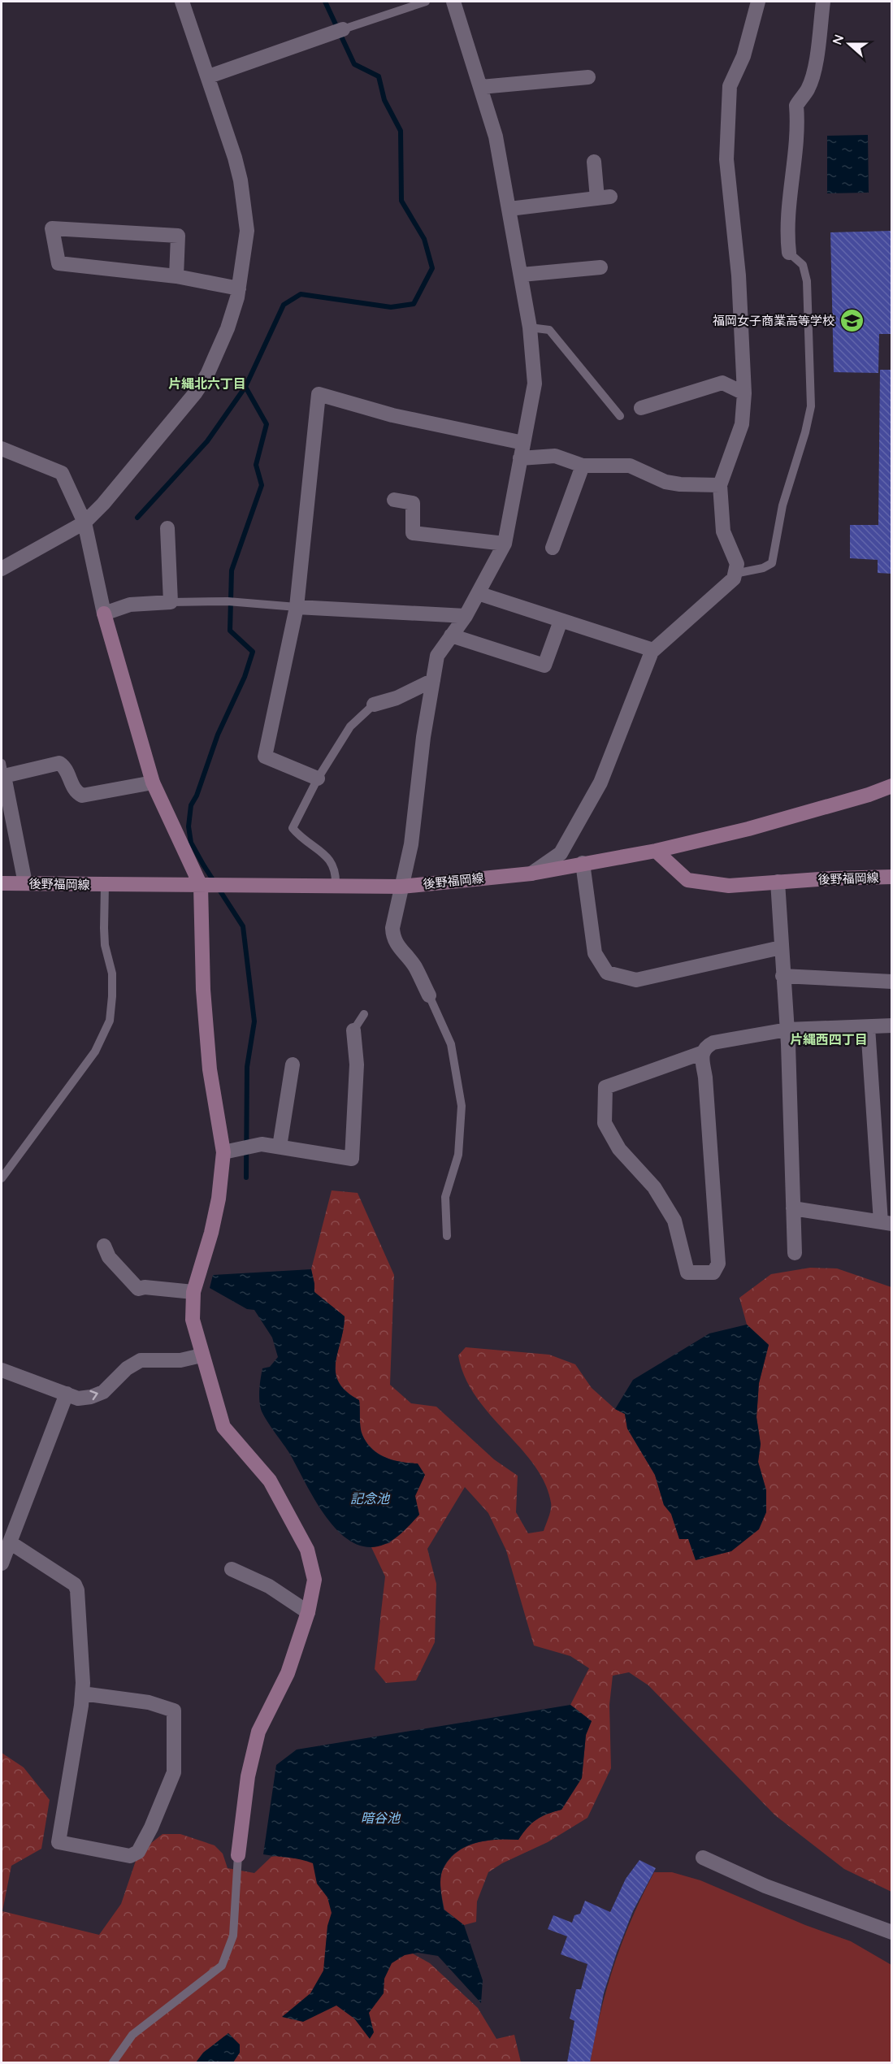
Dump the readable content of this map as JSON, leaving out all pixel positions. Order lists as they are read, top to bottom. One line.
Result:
{"streets":{"street":["後野福岡線"]},"districts":["片縄北六丁目","片縄西四丁目"],"water":["記念池","暗谷池"],"places":{"school or university":["福岡女子商業高等学校"]},"north":"left"}
